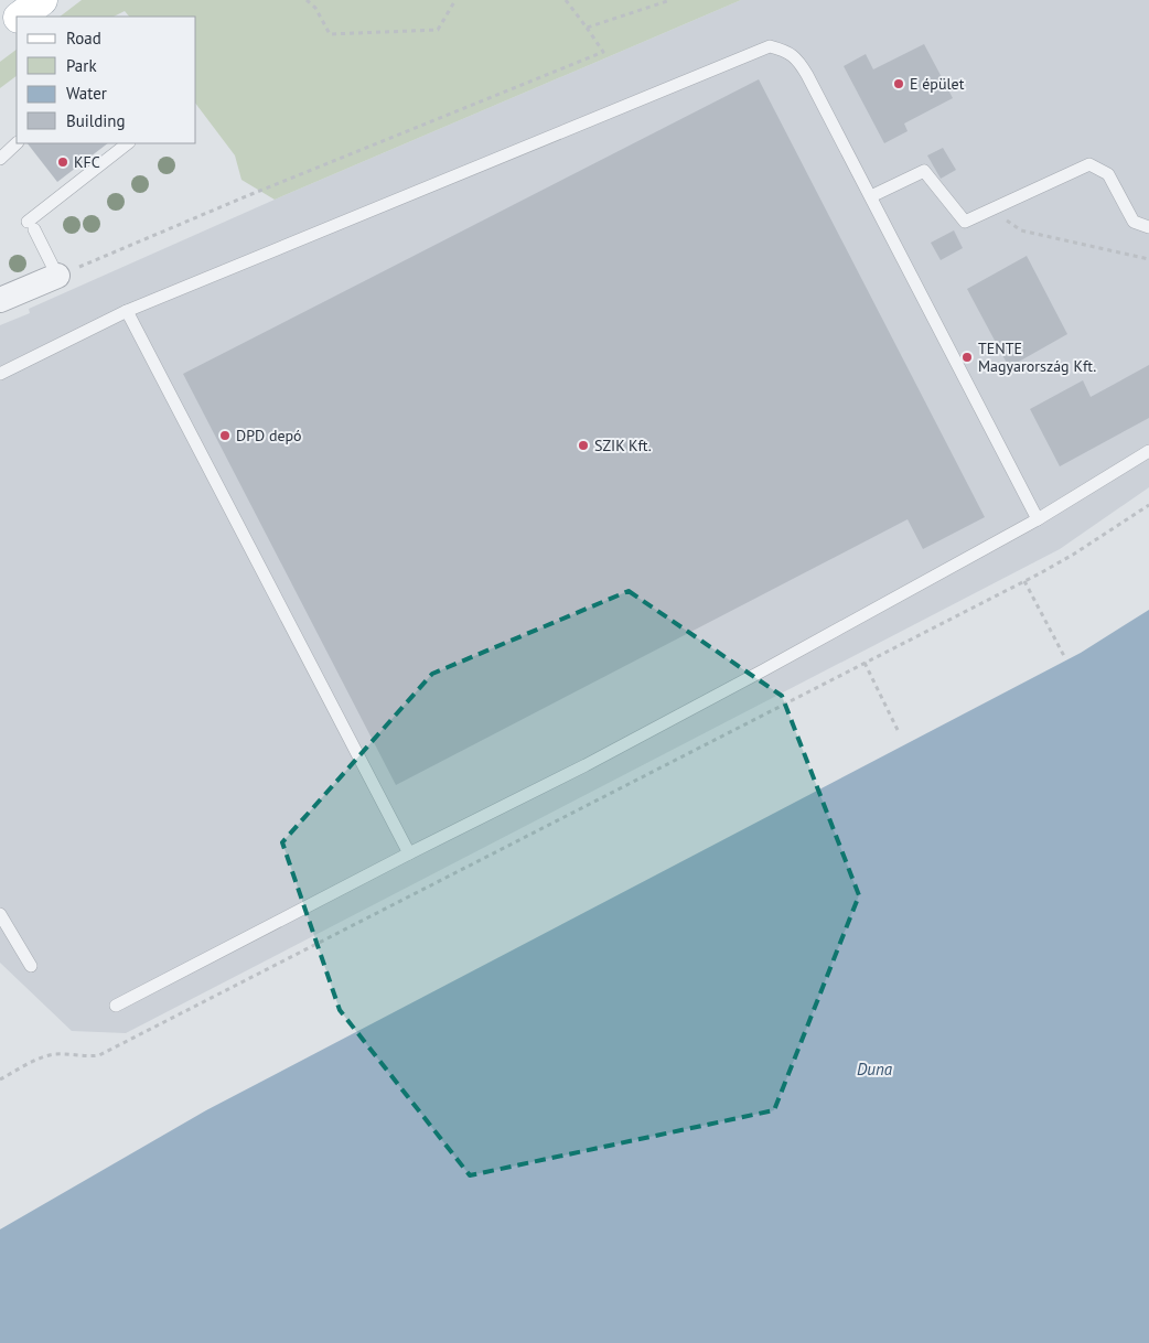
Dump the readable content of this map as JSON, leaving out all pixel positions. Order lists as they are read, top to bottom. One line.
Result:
{"water":["Duna"],"places":["E épület","KFC","TENTE Magyarország Kft.","DPD depó","SZIK Kft."],"legend":["Road","Park","Water","Building"]}
